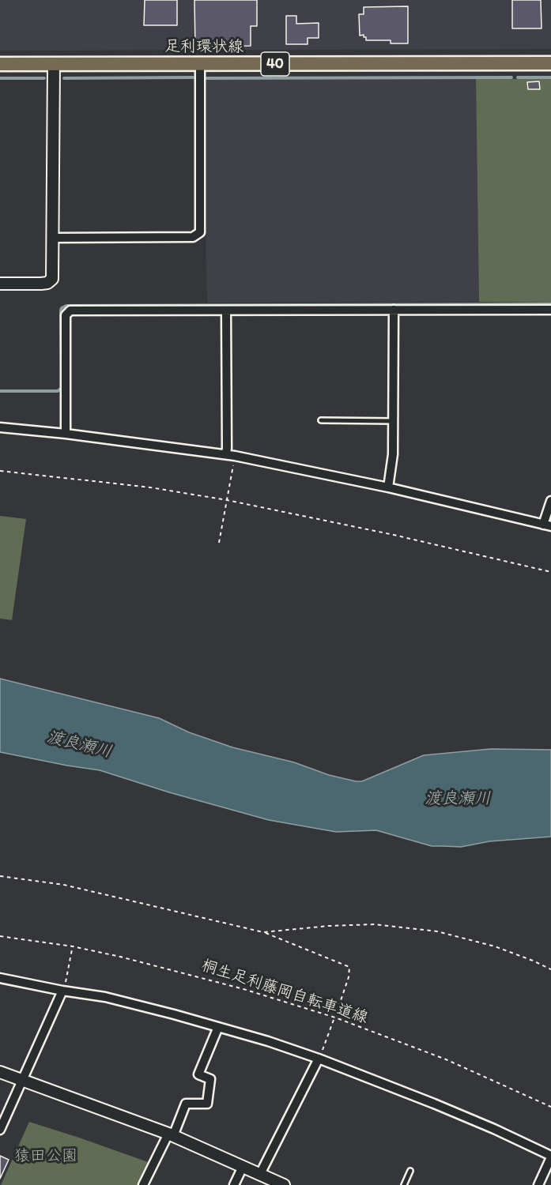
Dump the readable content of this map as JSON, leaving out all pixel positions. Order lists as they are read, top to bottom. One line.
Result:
{"streets":{"main road":["足利環状線","40"],"path":["桐生足利藤岡自転車道線"]},"water":["渡良瀬川"],"parks":["猿田公園"]}
